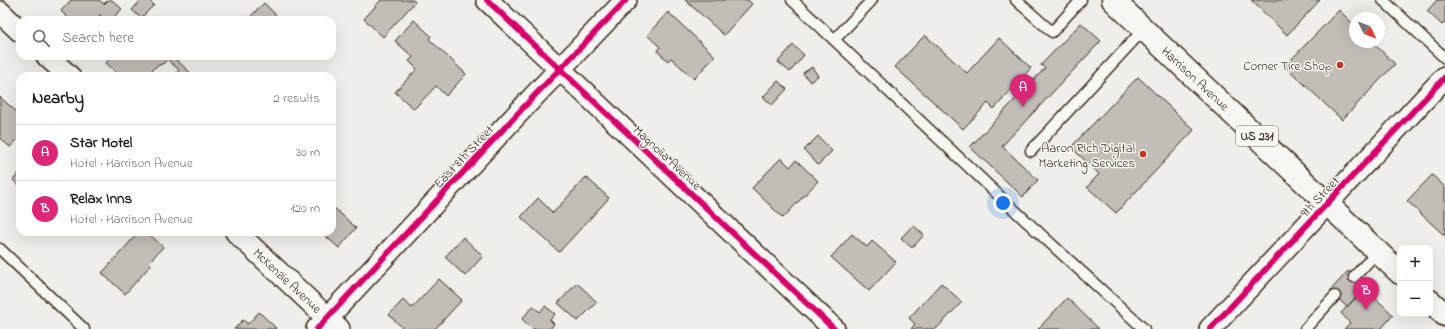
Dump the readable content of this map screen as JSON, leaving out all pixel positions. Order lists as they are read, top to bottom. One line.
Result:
{"streets":{"main road":["Harrison Avenue","US 231"],"street":["East 8th Street","Magnolia Avenue","9th Street","McKenzie Avenue"]},"crossings":[["Harrison Avenue","9th Street"],["East 8th Street","Magnolia Avenue"],["East 8th Street","McKenzie Avenue"]],"places":["Corner Tire Shop","Aaron Rich Digital Marketing Services"],"north":"bottom right","page":{"search":"Search here","heading":["Nearby","2 results"],"pins":["A","B"],"list":[{"mark":"A","name":"Star Motel","note":"Hotel · Harrison Avenue","value":"30 m"},{"mark":"B","name":"Relax Inns","note":"Hotel · Harrison Avenue","value":"120 m"}],"map_buttons":["+","−"]}}
